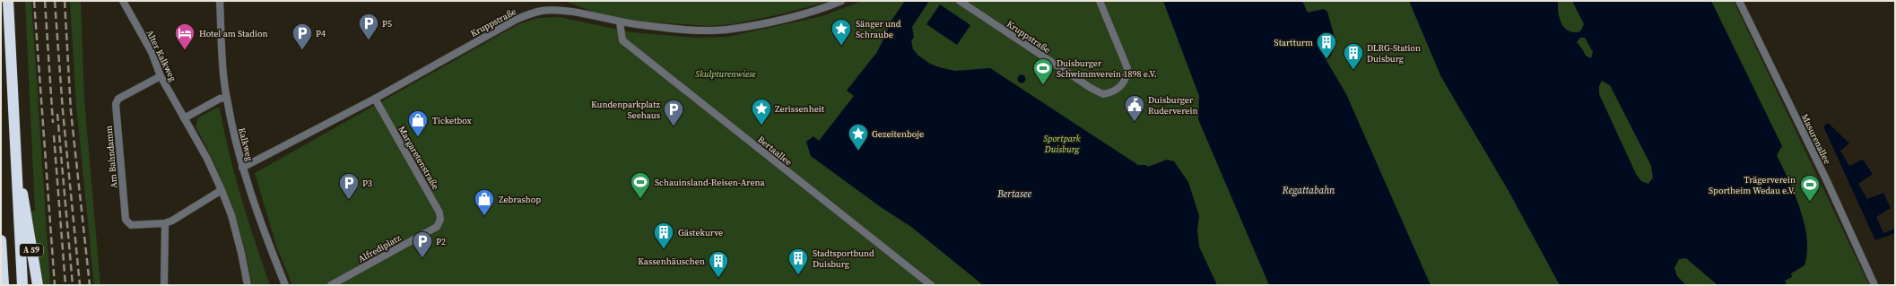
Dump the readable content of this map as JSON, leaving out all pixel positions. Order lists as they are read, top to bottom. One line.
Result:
{"streets":{"highway":["A 59"],"street":["Kruppstraße","Alter Kalkweg","Masurenallee","Kalkweg","Bertaallee","Am Bahndamm","Margaretenstraße","Alfrediplatz"]},"crossings":[["Kruppstraße","Kalkweg"],["Kruppstraße","Bertaallee"],["Kruppstraße","Margaretenstraße"],["Alter Kalkweg","Am Bahndamm"],["Margaretenstraße","Alfrediplatz"]],"water":["Regattabahn","Bertasee"],"parks":["Skulpturenwiese","Sportpark Duisburg"],"places":{"parking":["P5","P4","Kundenparkplatz Seehaus","P3","P2"],"place":["Sänger und Schraube","Zerissenheit","Gezeitenboje"],"hotel":["Hotel am Stadion"],"building":["Startturm","DLRG-Station Duisburg","Gästekurve","Stadtsportbund Duisburg","Kassenhäuschen"],"sports":["Duisburger Schwimmverein 1898 e.V.","Schauinsland-Reisen-Arena","Trägerverein Sportheim Wedau e.V."],"public building":["Duisburger Ruderverein"],"shop":["Ticketbox","Zebrashop"]}}
